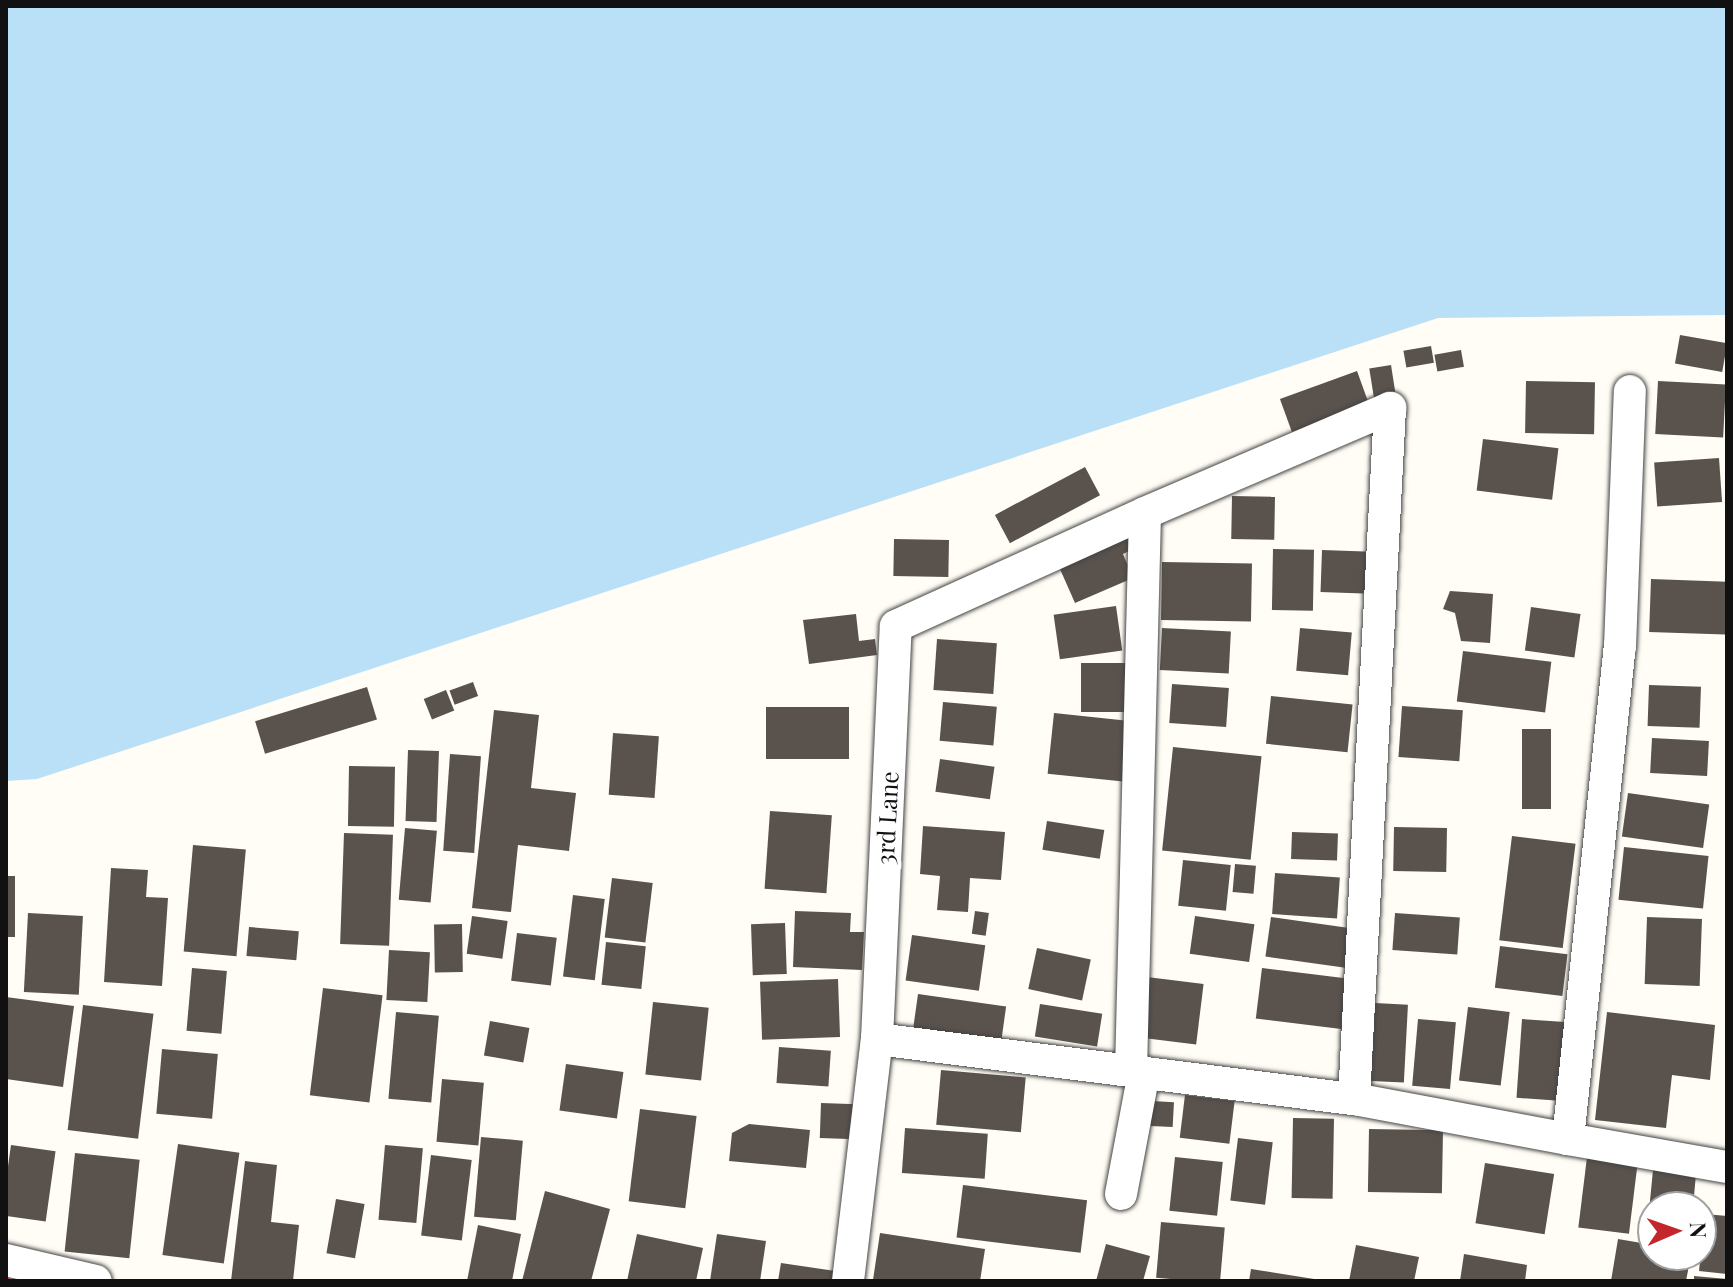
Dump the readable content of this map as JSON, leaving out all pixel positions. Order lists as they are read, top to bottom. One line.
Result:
{"streets":{"street":["3rd Lane"]},"north":"right"}
